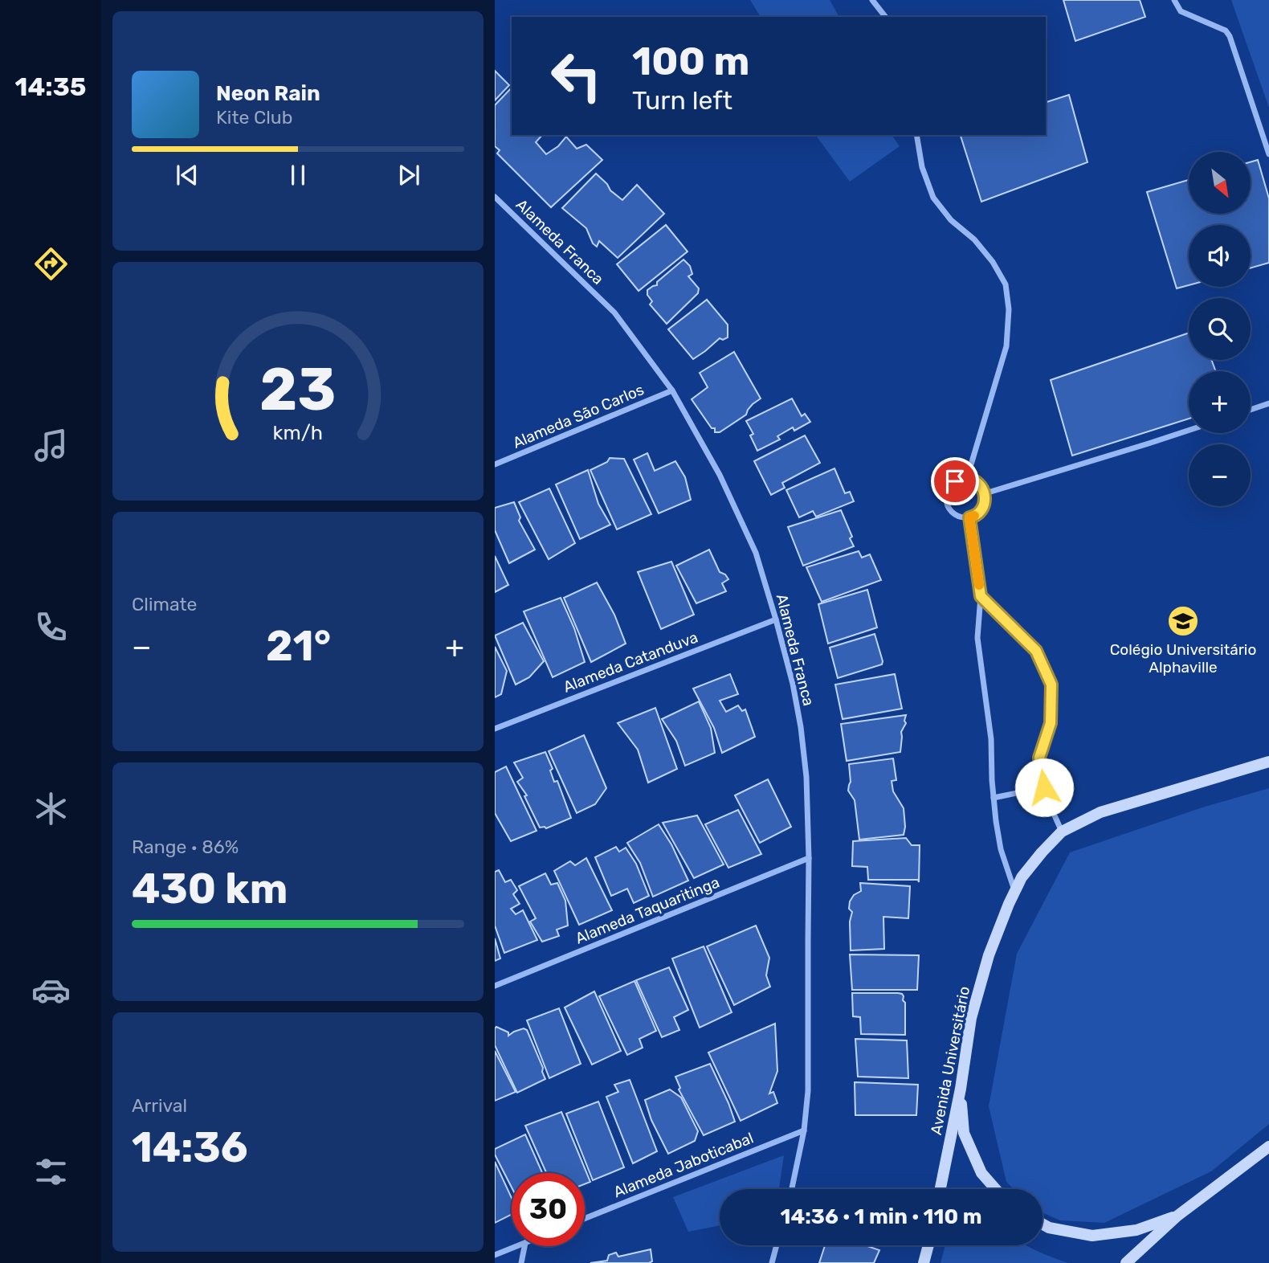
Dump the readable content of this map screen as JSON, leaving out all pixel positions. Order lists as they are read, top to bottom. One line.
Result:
{"streets":{"main road":["Avenida Universitário"],"street":["Alameda Franca","Alameda São Carlos","Alameda Catanduva","Alameda Taquaritinga","Alameda Jaboticabal"]},"crossings":[["Alameda Franca","Alameda São Carlos"],["Alameda Franca","Alameda Catanduva"],["Alameda Franca","Alameda Taquaritinga"],["Alameda Franca","Alameda Jaboticabal"]],"places":{"school or university":["Colégio Universitário Alphaville"]},"north":"bottom right","page":{"tabs":"14:35","turn":["100 m","Turn left"],"song":["Neon Rain","Kite Club"],"map_buttons":["+","−"],"tile":["Climate",["Range · 86%","430 km"],["Arrival","14:36"]],"heat":["−","21°","+"],"limit":"30","trip":"14:36 · 1 min · 110 m","gauge":["23","km/h"]}}
